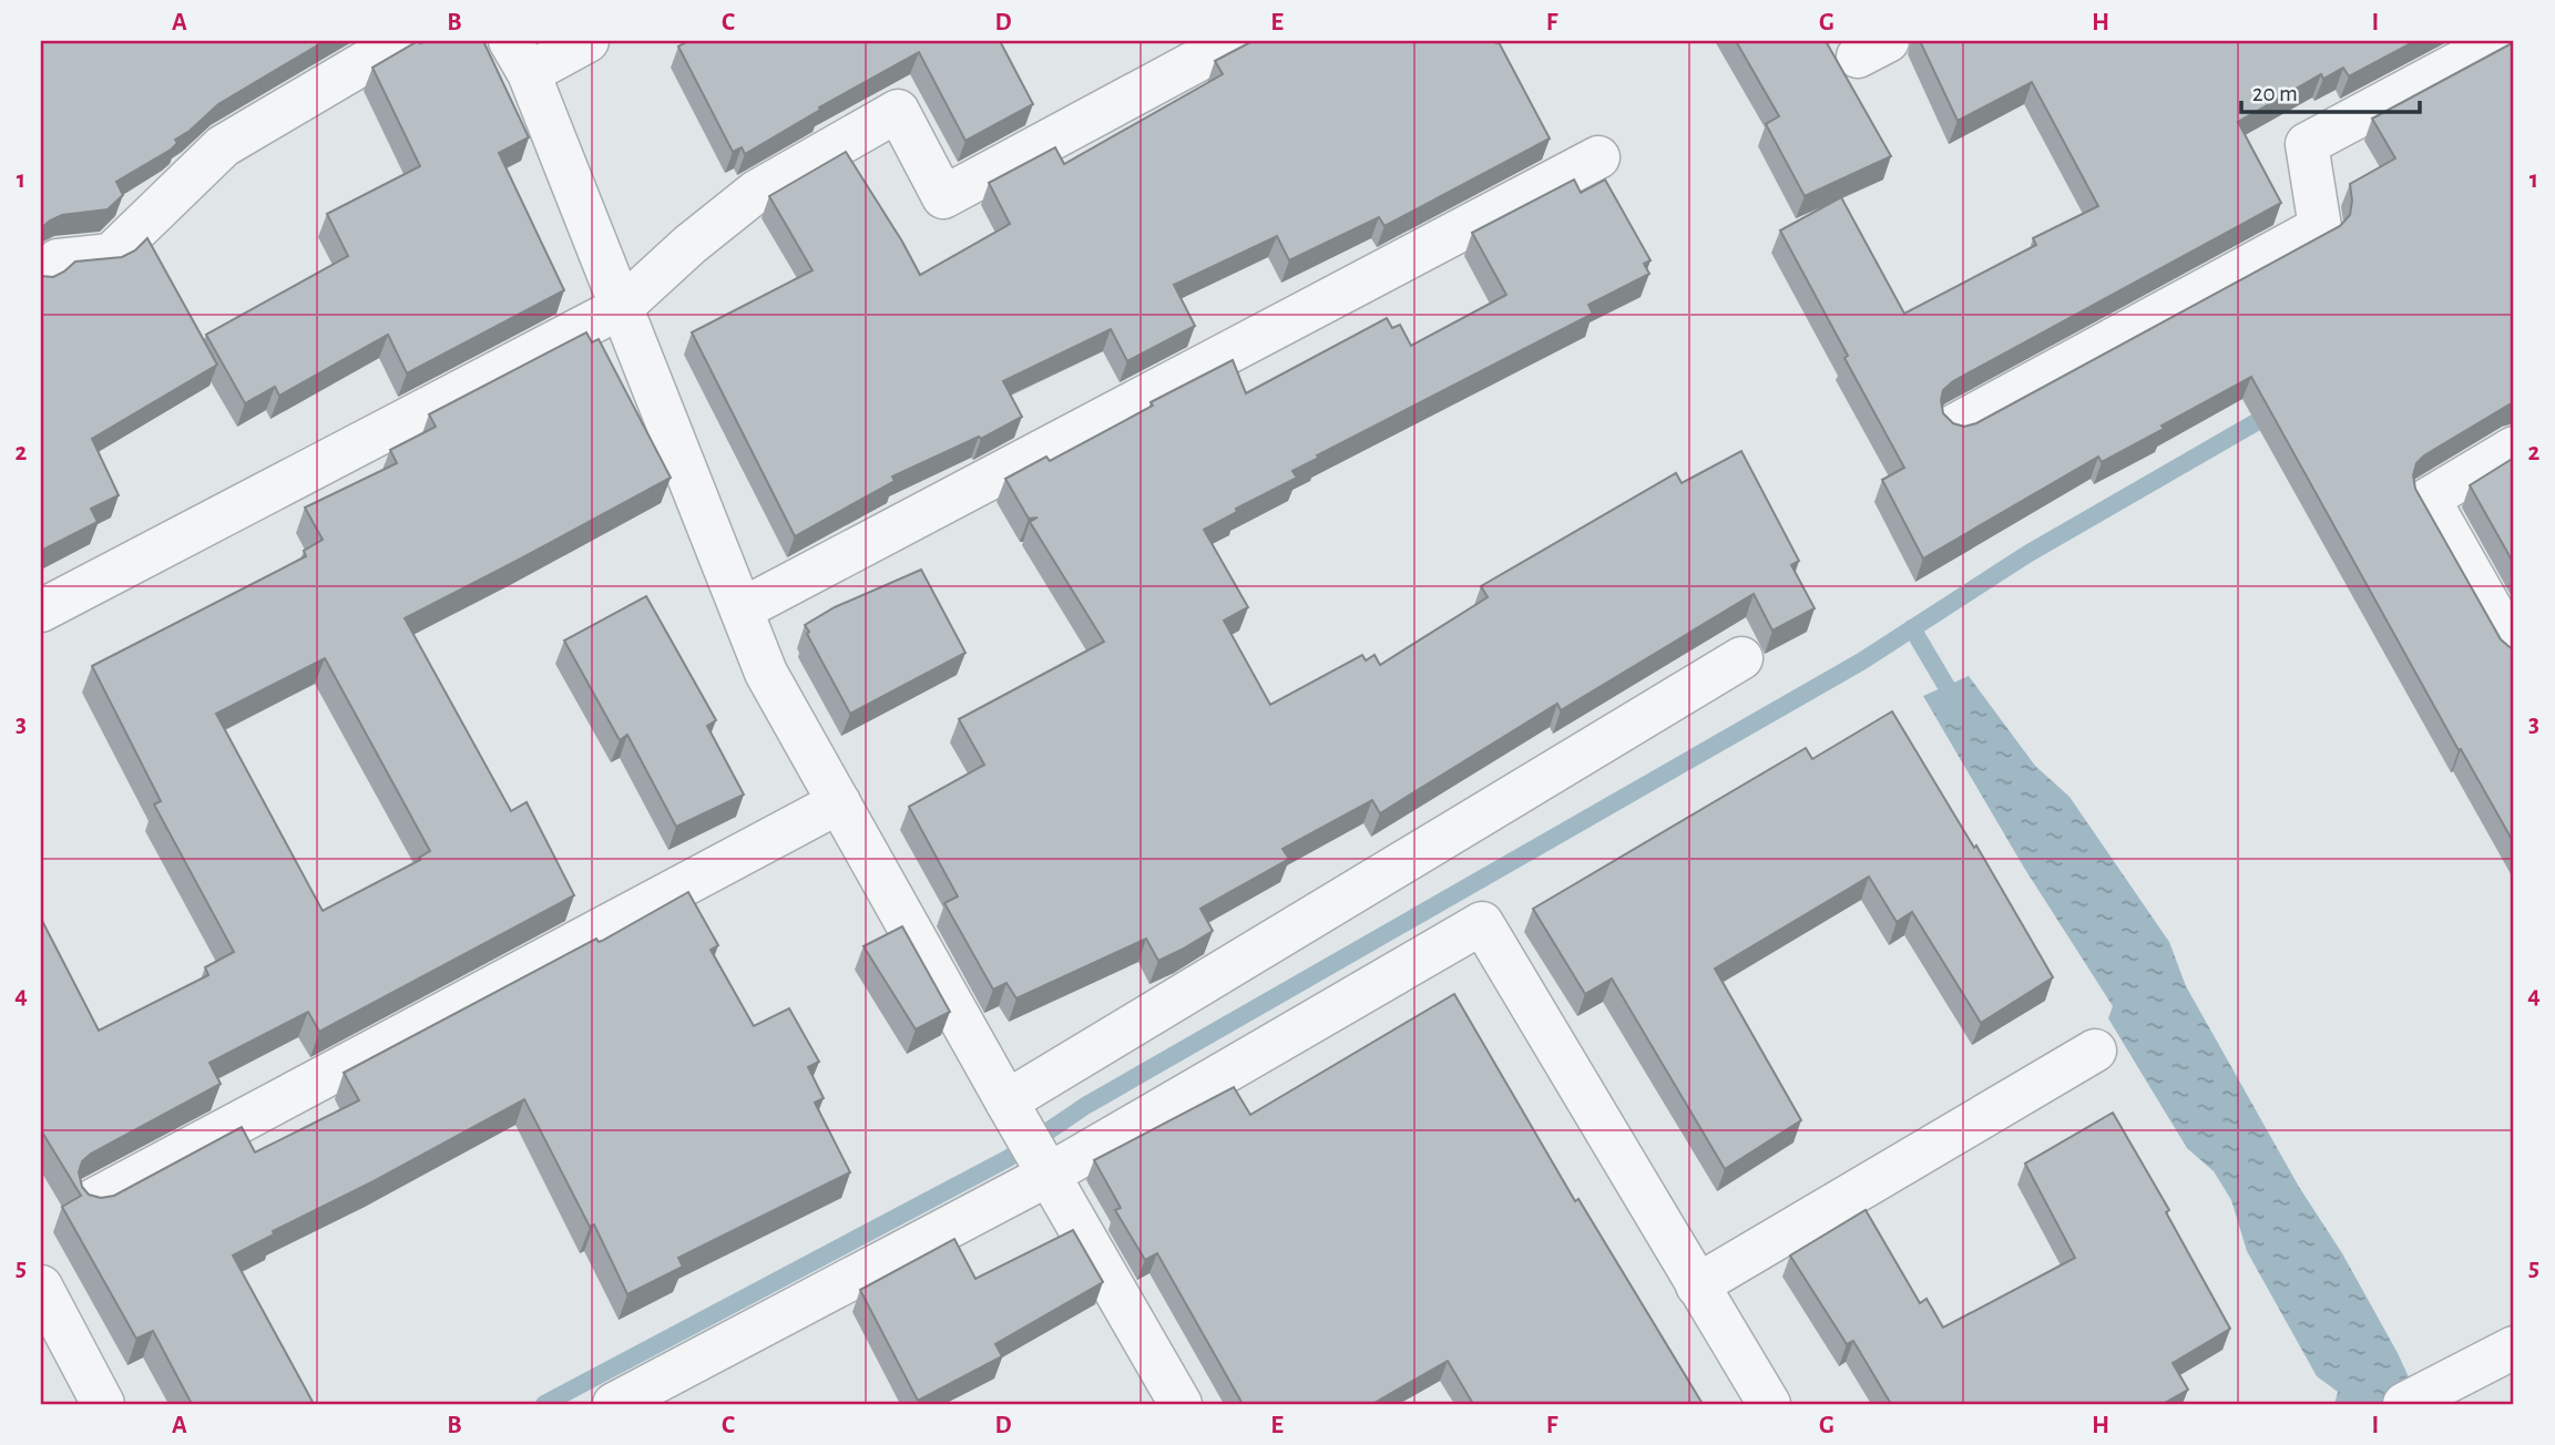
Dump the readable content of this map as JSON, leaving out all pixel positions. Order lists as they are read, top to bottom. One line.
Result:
{"scale_bar":"20 m","grid":{"columns":["A","B","C","D","E","F","G","H","I"],"rows":["1","2","3","4","5"]}}
